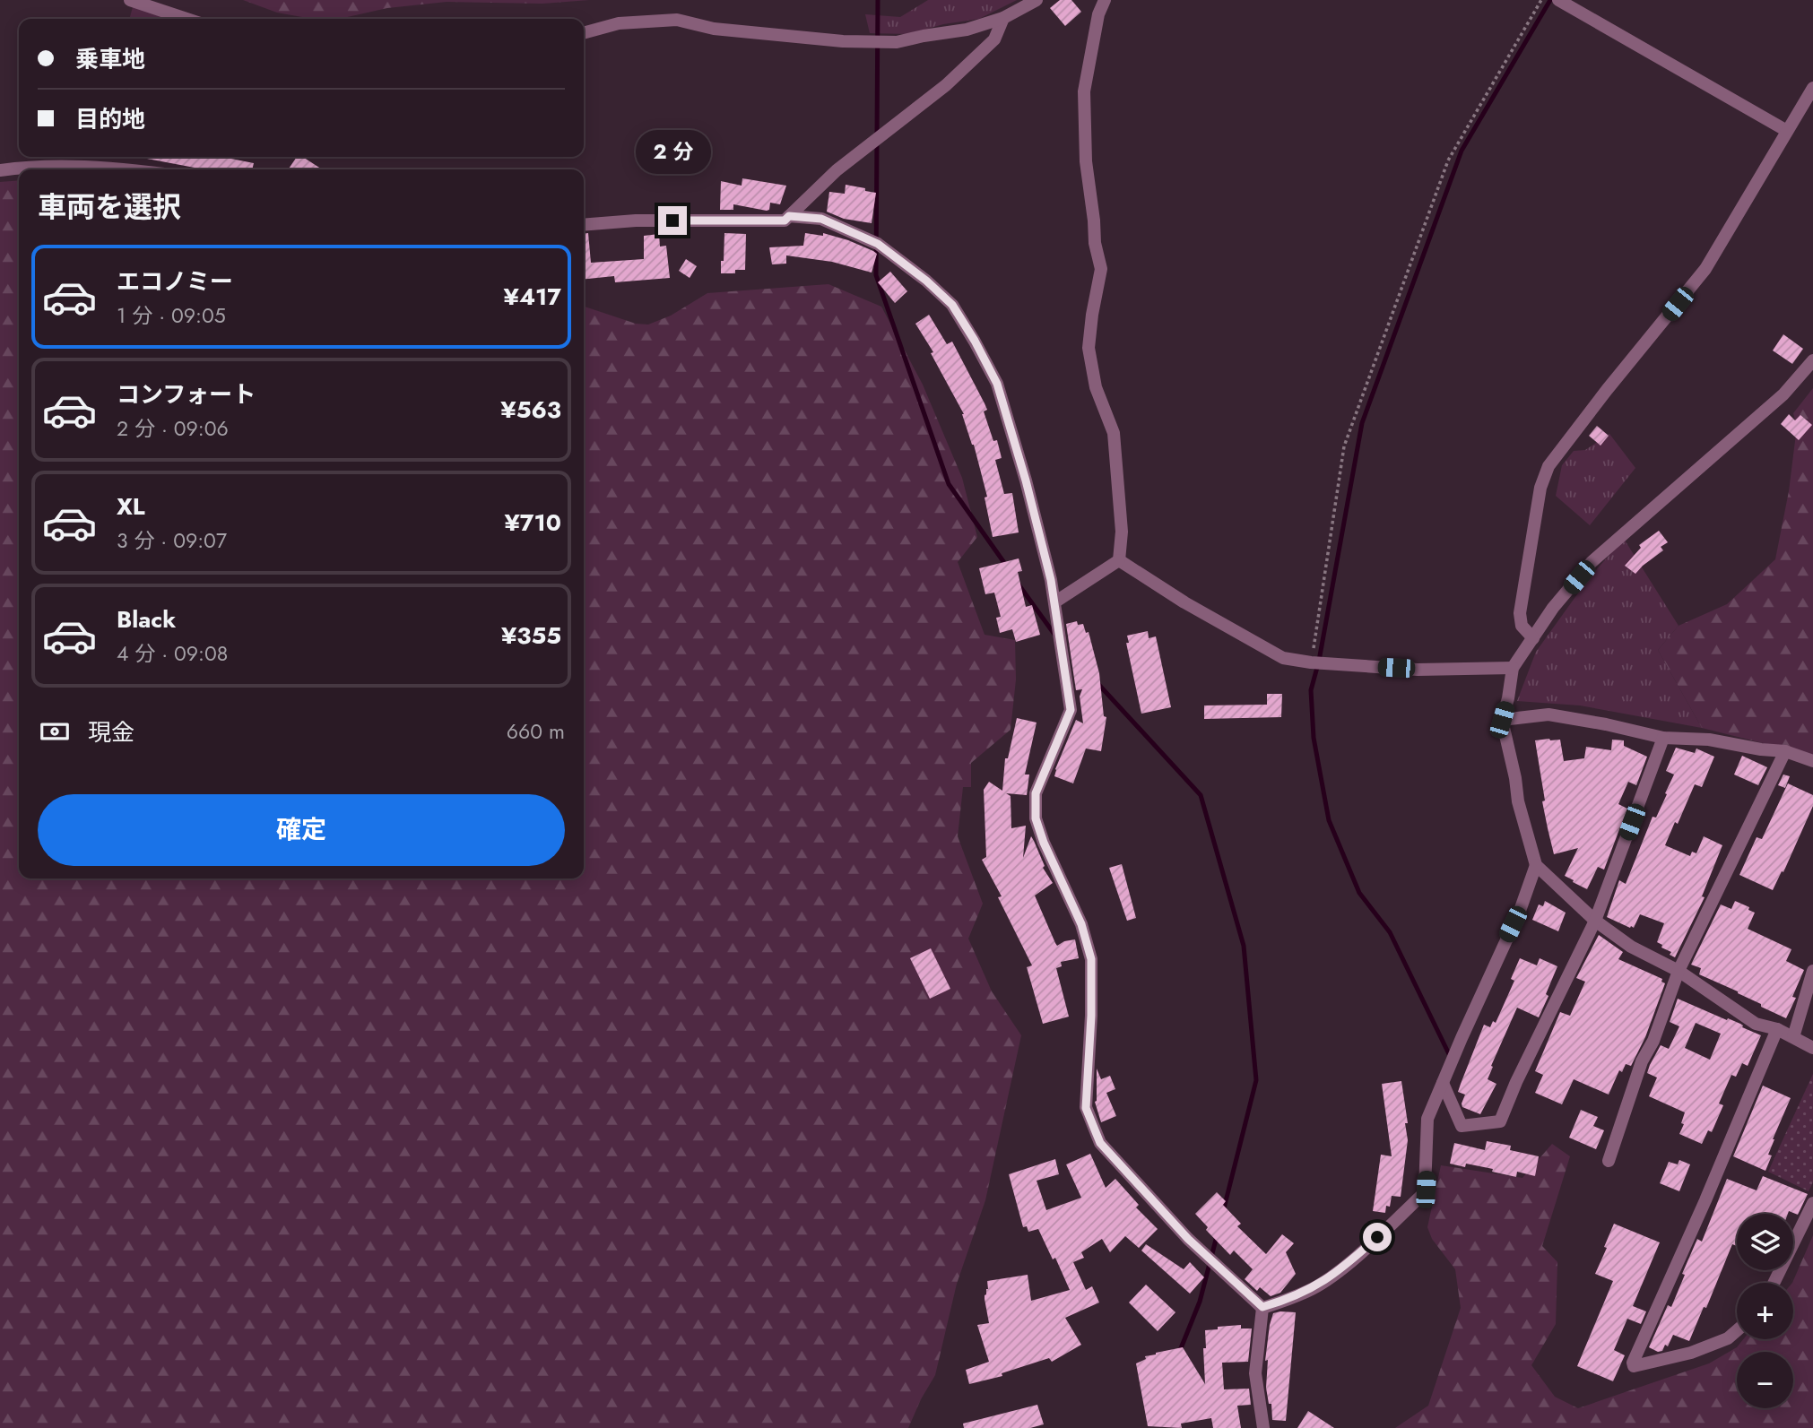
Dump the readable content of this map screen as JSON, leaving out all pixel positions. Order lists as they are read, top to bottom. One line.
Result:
{"page":{"banner":["乗車地","目的地"],"bubble":"2 分","heading":"車両を選択","list":[{"name":"エコノミー","note":"1 分 · 09:05","value":"¥417"},{"name":"コンフォート","note":"2 分 · 09:06","value":"¥563"},{"name":"XL","note":"3 分 · 09:07","value":"¥710"},{"name":"Black","note":"4 分 · 09:08","value":"¥355"}],"pay":["現金","660 m"],"buttons":"確定","map_buttons":["+","−"]}}
